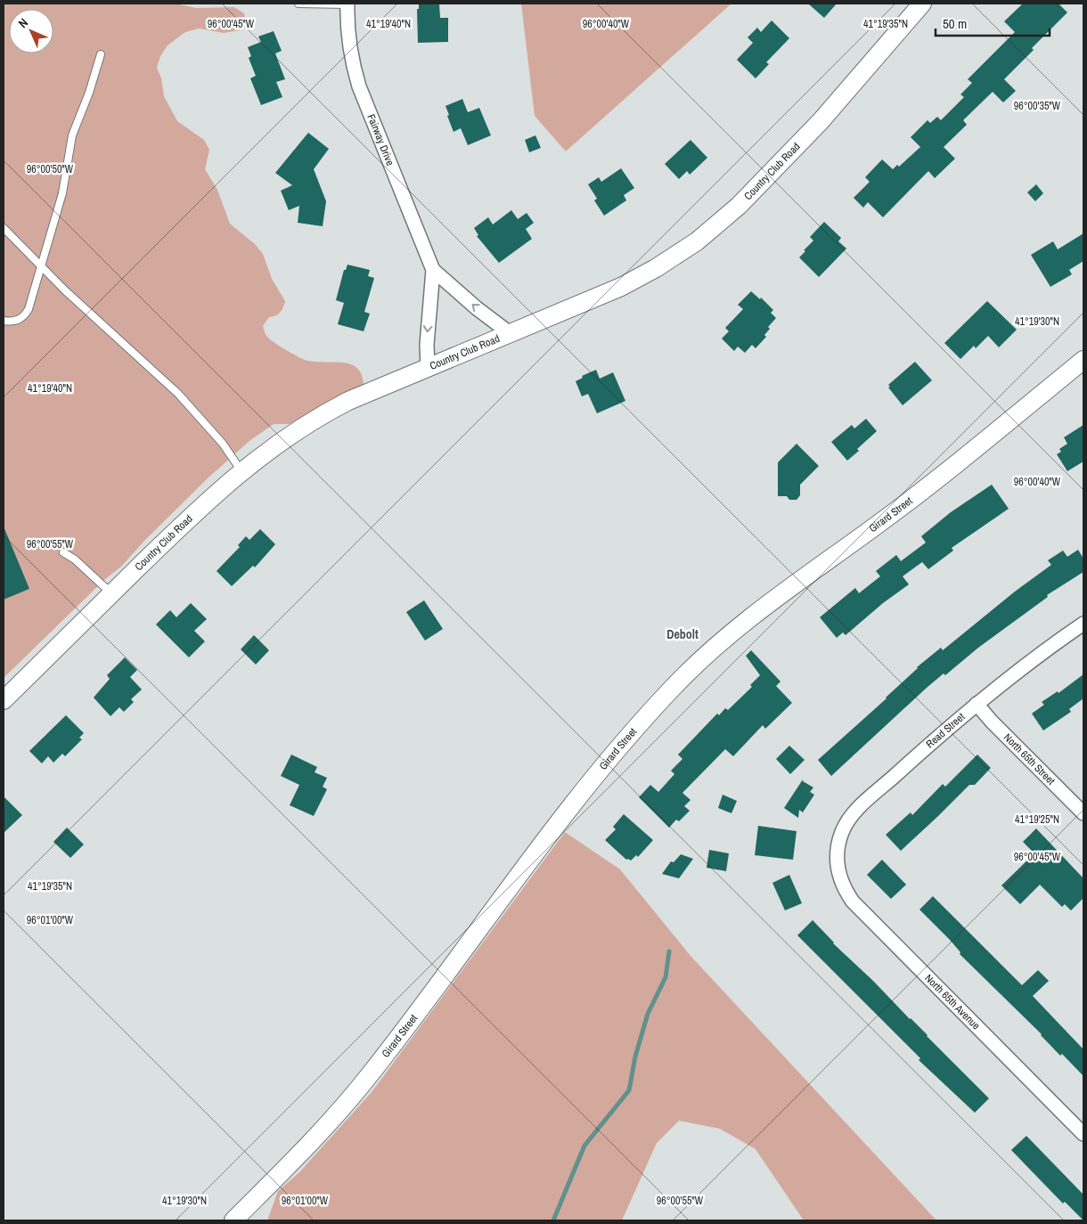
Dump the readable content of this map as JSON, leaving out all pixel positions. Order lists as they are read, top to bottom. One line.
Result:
{"streets":{"street":["Fairway Drive","Country Club Road","Girard Street","Read Street","North 65th Street","North 65th Avenue"]},"crossings":[["Fairway Drive","Country Club Road"],["Read Street","North 65th Street"],["Read Street","North 65th Avenue"]],"districts":["Debolt"],"scale_bar":"50 m","north":"top left","coordinates":["96°00'45\"W","41°19'40\"N","96°00'40\"W","41°19'35\"N","96°00'35\"W","96°00'50\"W","41°19'30\"N","96°00'55\"W","41°19'25\"N","96°01'00\"W"]}
